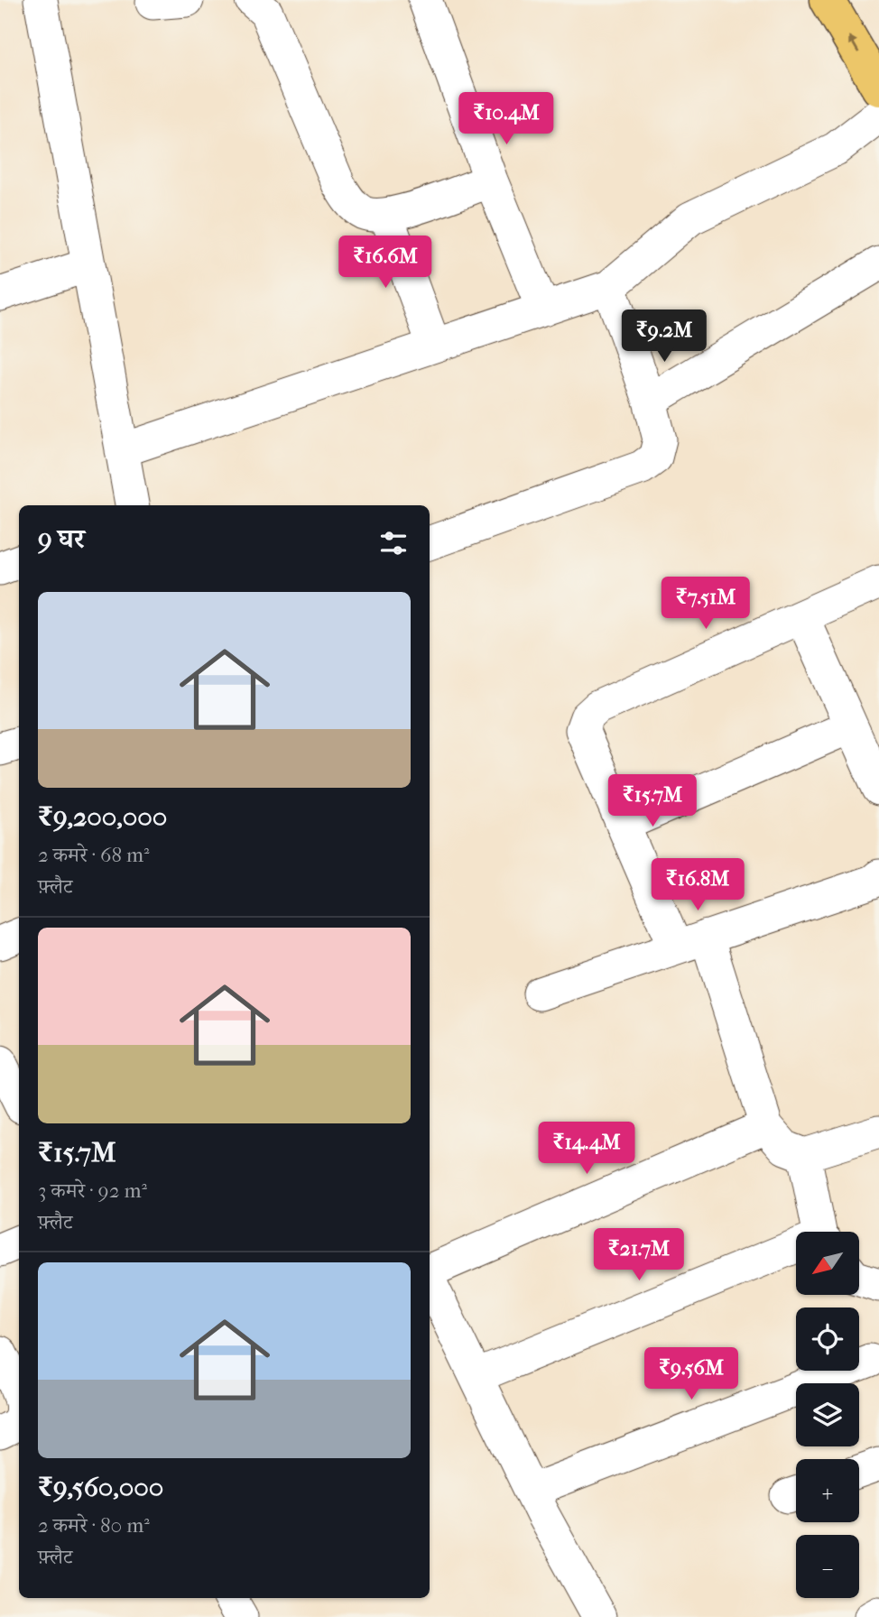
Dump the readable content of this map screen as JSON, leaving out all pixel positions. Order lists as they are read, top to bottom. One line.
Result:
{"north":"bottom left","page":{"price":["₹10.4M","₹16.6M","₹9.2M","₹7.51M","₹15.7M","₹16.8M","₹14.4M","₹21.7M","₹9.56M"],"heading":"9 घर","list":[{"name":"₹9,200,000","note":"2 कमरे · 68 m² · फ़्लैट"},{"name":"₹15.7M","note":"3 कमरे · 92 m² · फ़्लैट"},{"name":"₹9,560,000","note":"2 कमरे · 80 m² · फ़्लैट"}],"map_buttons":["+","−"]}}
